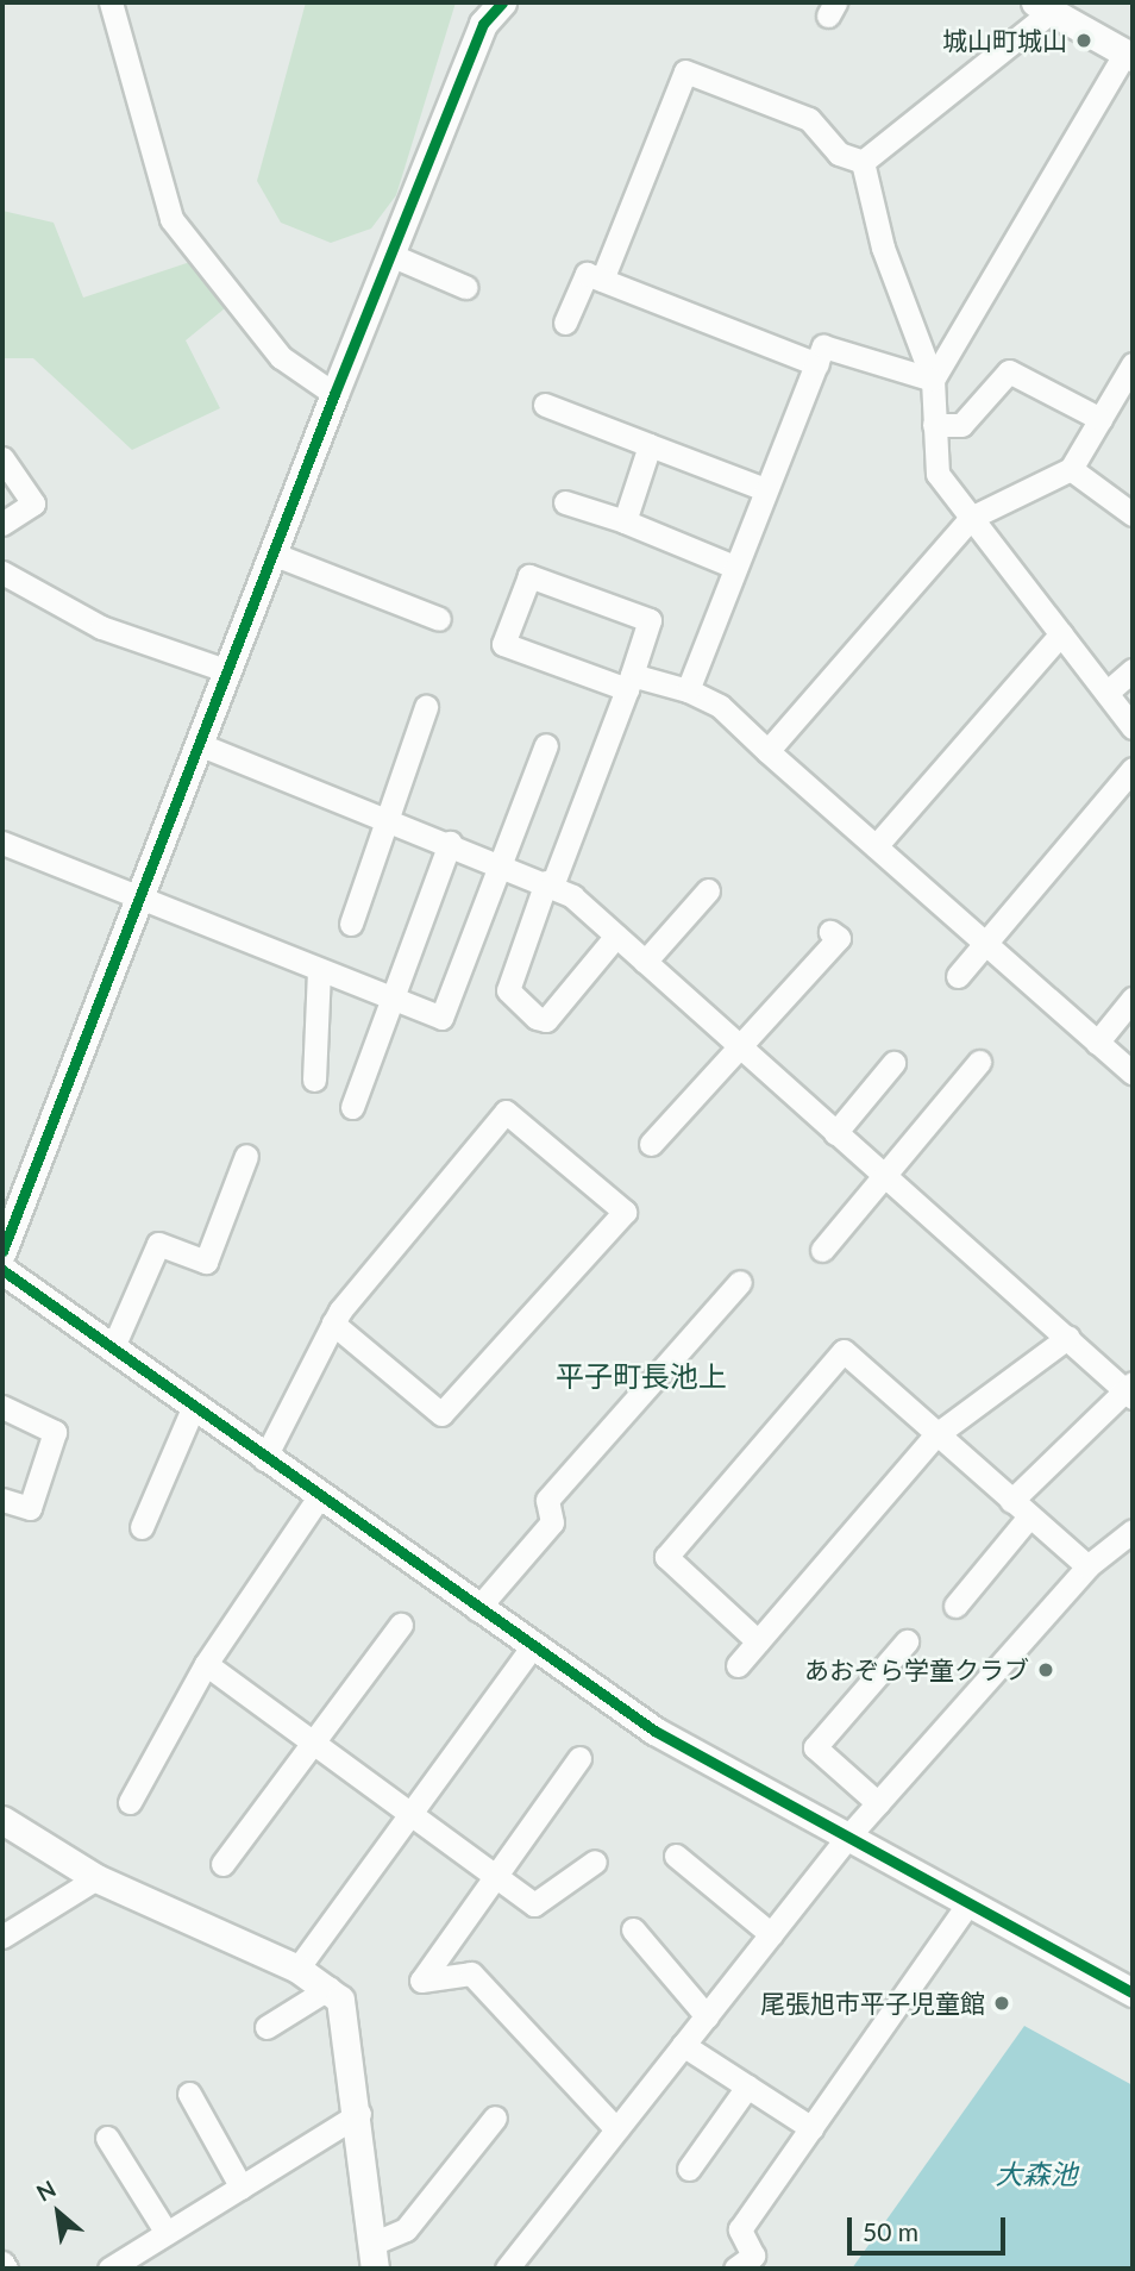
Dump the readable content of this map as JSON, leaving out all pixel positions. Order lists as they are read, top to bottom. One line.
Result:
{"districts":["平子町長池上"],"water":["大森池"],"places":["城山町城山","あおぞら学童クラブ","尾張旭市平子児童館"],"scale_bar":"50 m","north":"top left"}
